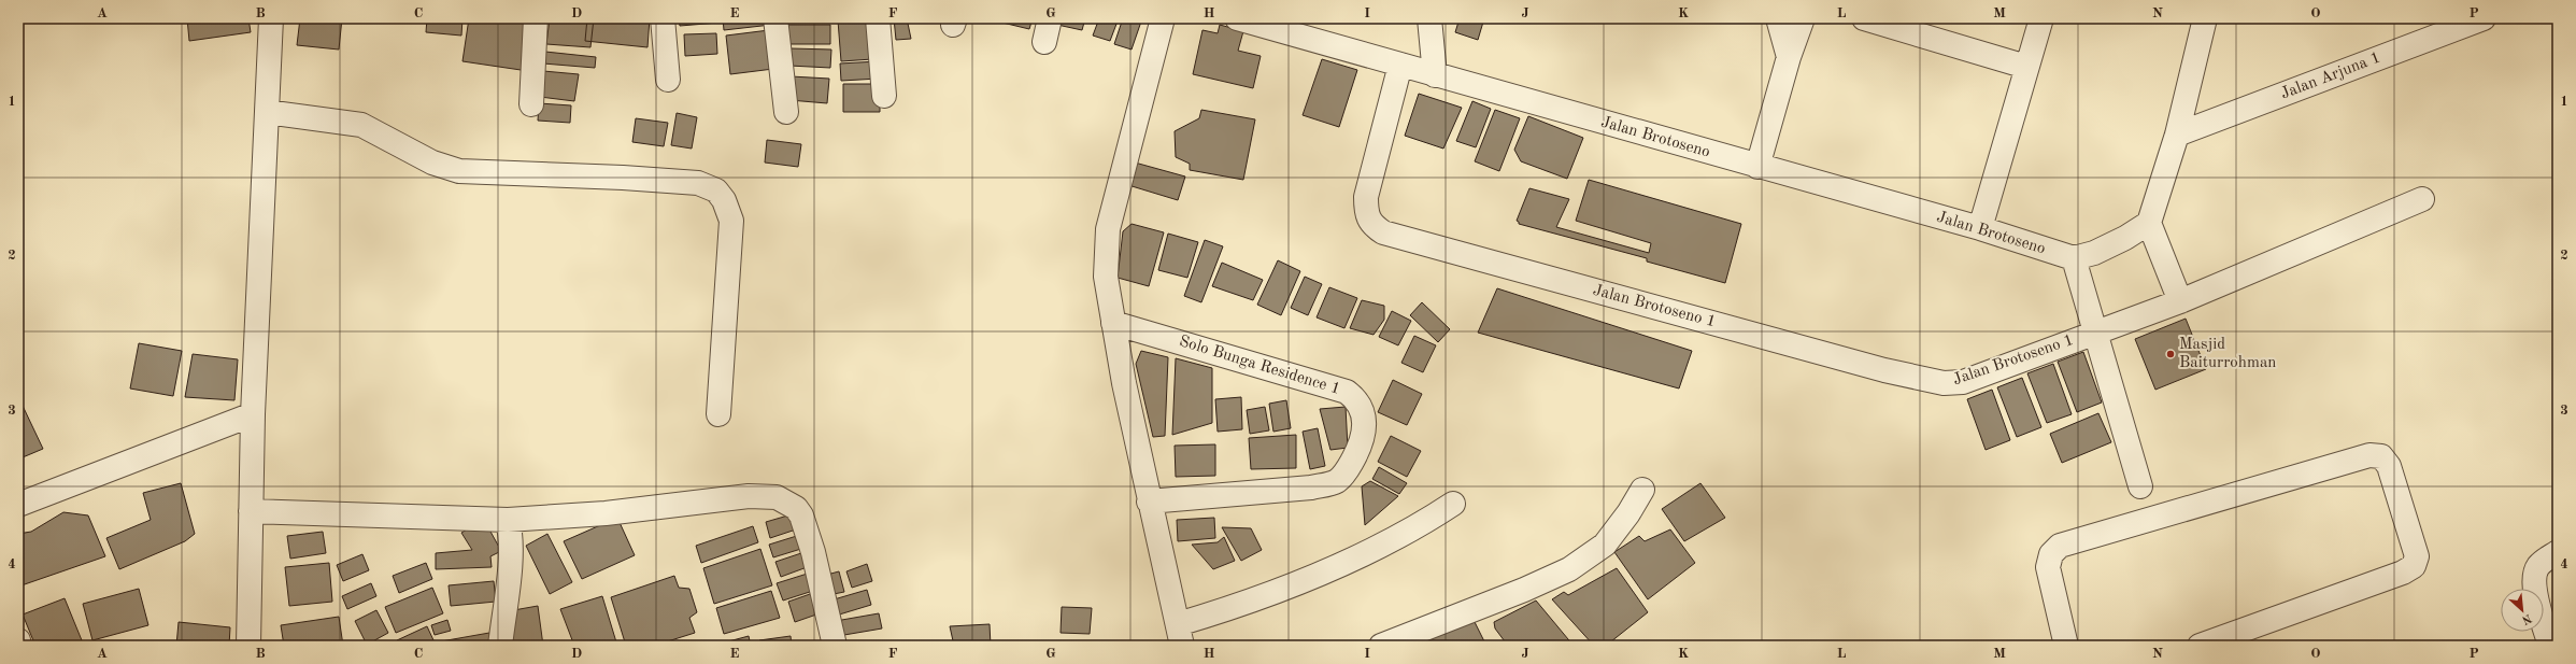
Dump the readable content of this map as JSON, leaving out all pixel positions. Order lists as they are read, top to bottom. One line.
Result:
{"streets":{"street":["Jalan Arjuna 1","Jalan Brotoseno","Jalan Brotoseno 1","Solo Bunga Residence 1"]},"crossings":[["Jalan Brotoseno","Jalan Brotoseno 1"]],"places":["Masjid Baiturrohman"],"north":"bottom right","grid":{"columns":["A","B","C","D","E","F","G","H","I","J","K","L","M","N","O","P"],"rows":["1","2","3","4"]}}
